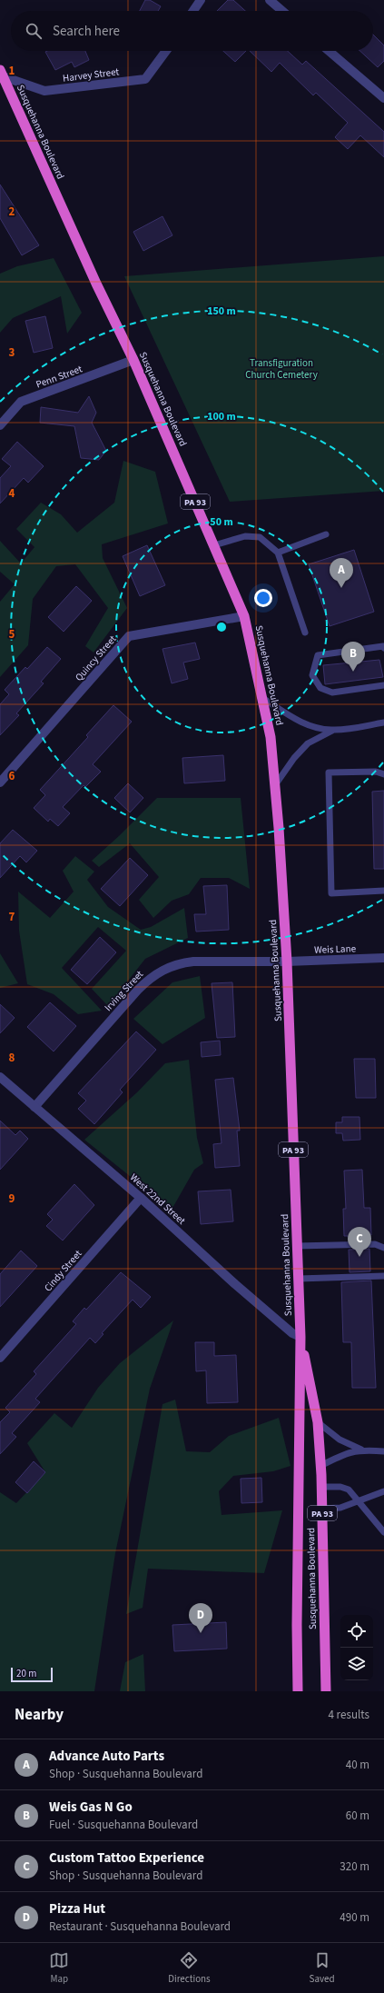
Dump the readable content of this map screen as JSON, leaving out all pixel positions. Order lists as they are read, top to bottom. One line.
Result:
{"streets":{"highway":["Susquehanna Boulevard","PA 93"],"street":["Harvey Street","Penn Street","Quincy Street","Weis Lane","Irving Street","West 22nd Street","Cindy Street"]},"crossings":[["Harvey Street","Susquehanna Boulevard"],["Susquehanna Boulevard","Penn Street"],["Susquehanna Boulevard","Quincy Street"],["Susquehanna Boulevard","Weis Lane"],["Susquehanna Boulevard","Irving Street"],["Susquehanna Boulevard","West 22nd Street"],["Weis Lane","Irving Street"],["Irving Street","West 22nd Street"],["West 22nd Street","Cindy Street"]],"parks":["Transfiguration Church Cemetery"],"scale_bar":"20 m","page":{"search":"Search here","pins":["A","B","C","D"],"scale":"20 m","heading":["Nearby","4 results"],"list":[{"mark":"A","name":"Advance Auto Parts","note":"Shop · Susquehanna Boulevard","value":"40 m"},{"mark":"B","name":"Weis Gas N Go","note":"Fuel · Susquehanna Boulevard","value":"60 m"},{"mark":"C","name":"Custom Tattoo Experience","note":"Shop · Susquehanna Boulevard","value":"320 m"},{"mark":"D","name":"Pizza Hut","note":"Restaurant · Susquehanna Boulevard","value":"490 m"}],"nav":["Map","Directions","Saved"]},"grid":{"rows":["1","2","3","4","5","6","7","8","9"]},"rings":["150 m","100 m","50 m"]}
